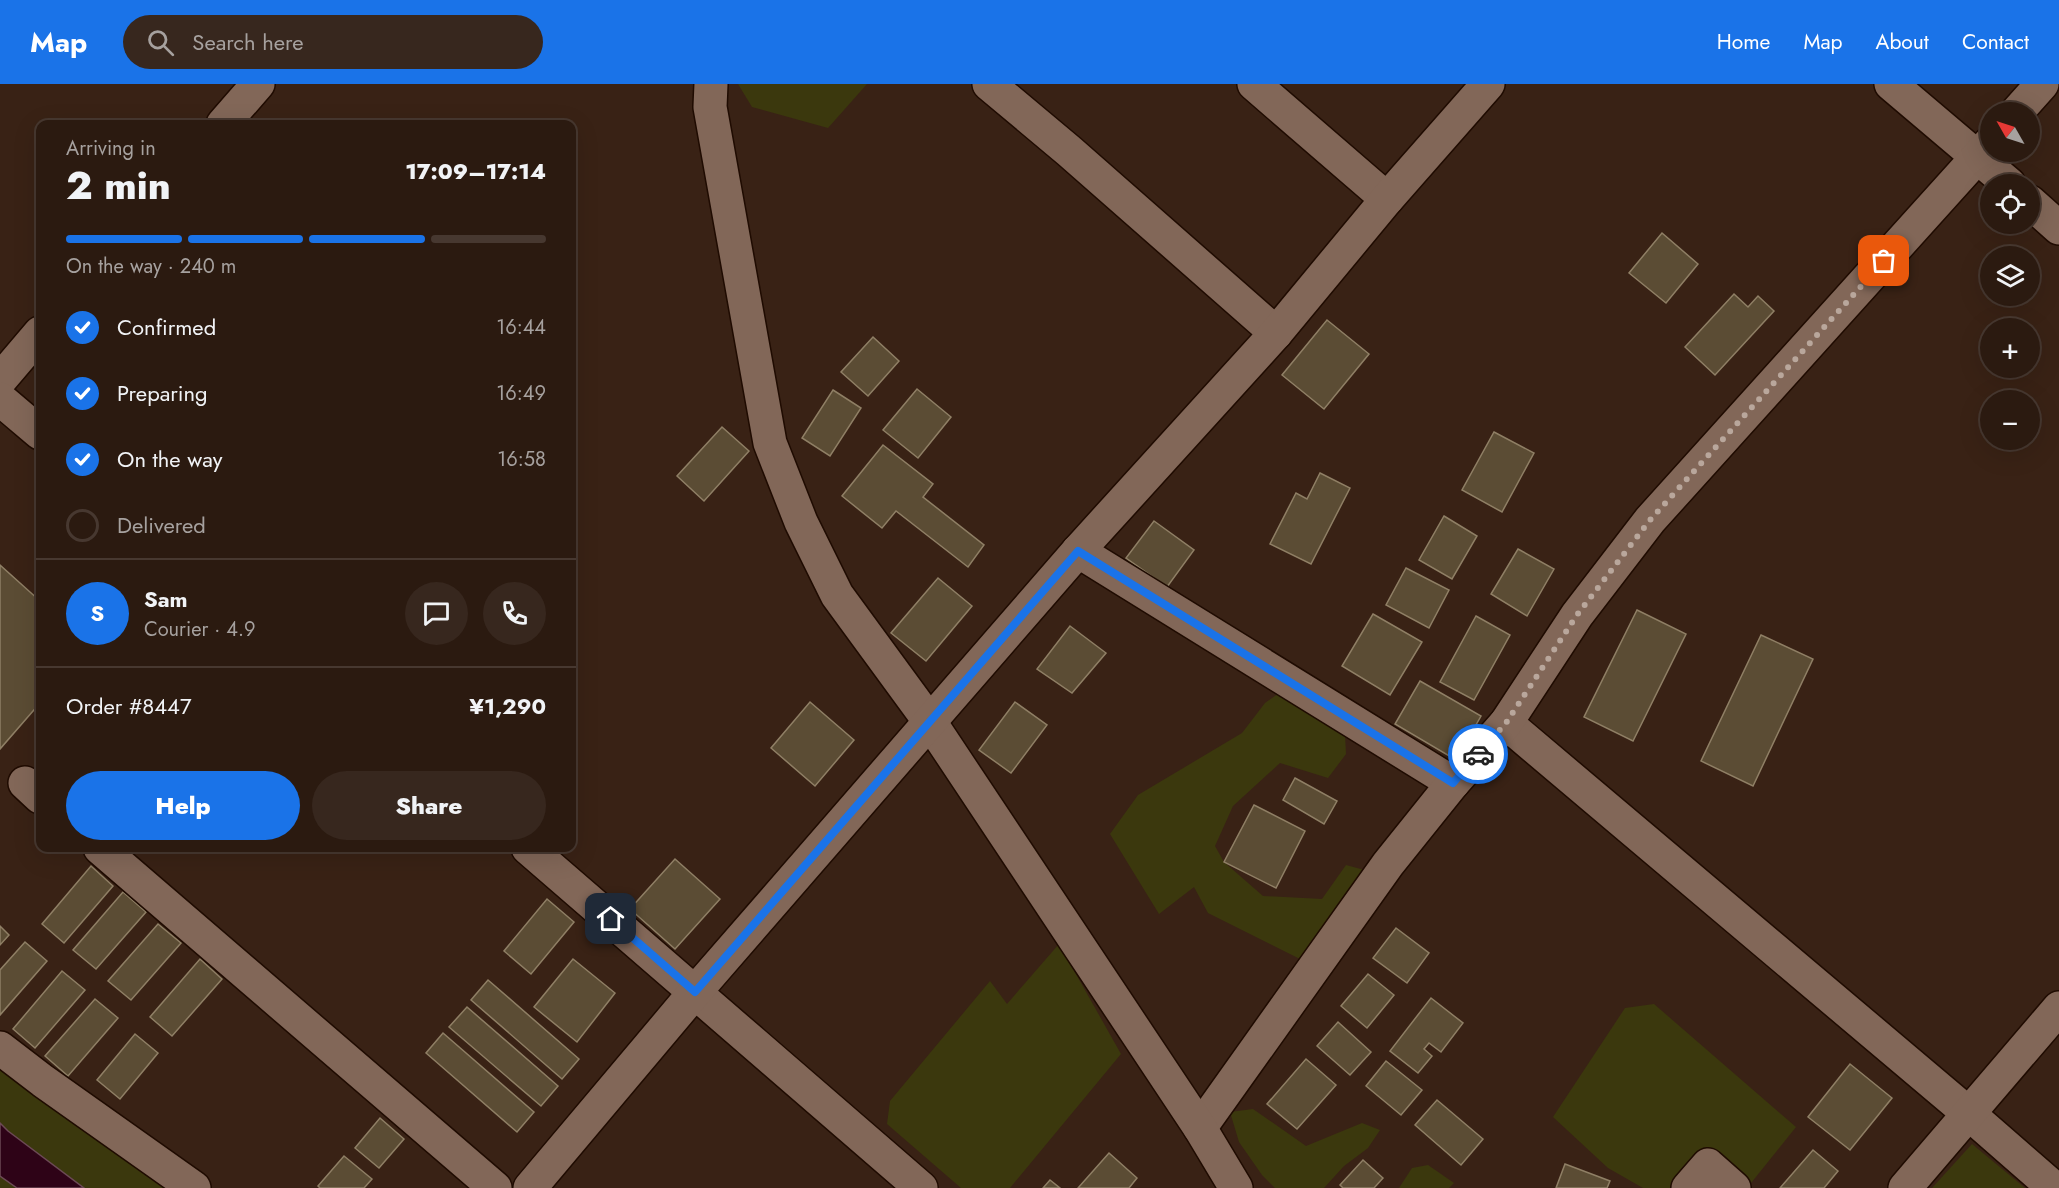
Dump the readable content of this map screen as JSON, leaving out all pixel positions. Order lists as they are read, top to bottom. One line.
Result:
{"north":"top left","page":{"header":"Map","search":"Search here","nav":["Home","Map","About","Contact"],"map_buttons":["+","−"],"heading":["2 min","Arriving in","17:09–17:14"],"panel":["Sam","Courier · 4.9","Order #8447","¥1,290"],"bar":"On the way · 240 m","list":[["Confirmed","16:44"],["Preparing","16:49"],["On the way","16:58"],"Delivered"],"round":"S","buttons":["Help","Share"]}}
